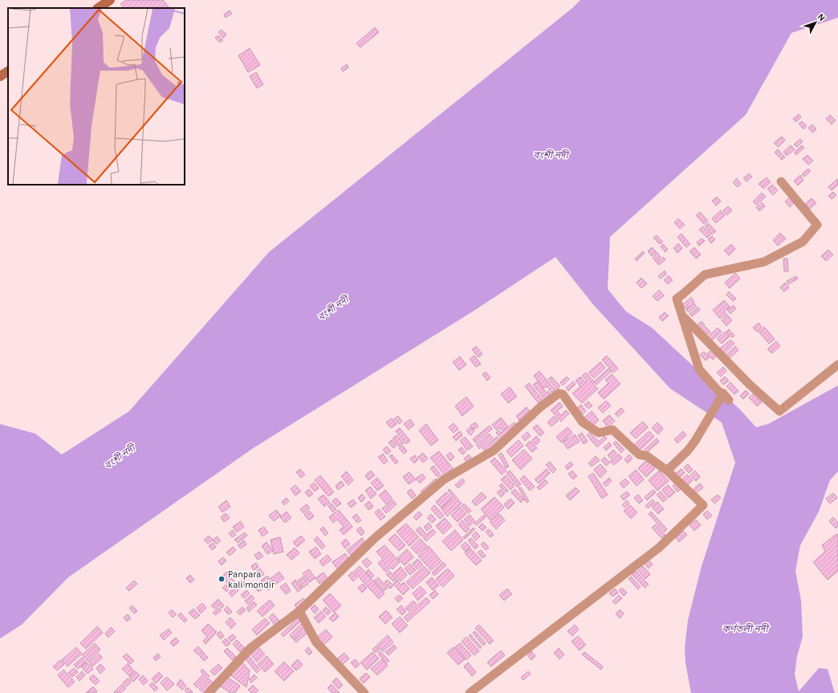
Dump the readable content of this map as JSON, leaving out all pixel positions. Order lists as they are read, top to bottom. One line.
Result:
{"water":["বংশী নদী","কর্ণতলী নদী"],"places":["Panpara kali mondir"],"north":"top right"}
